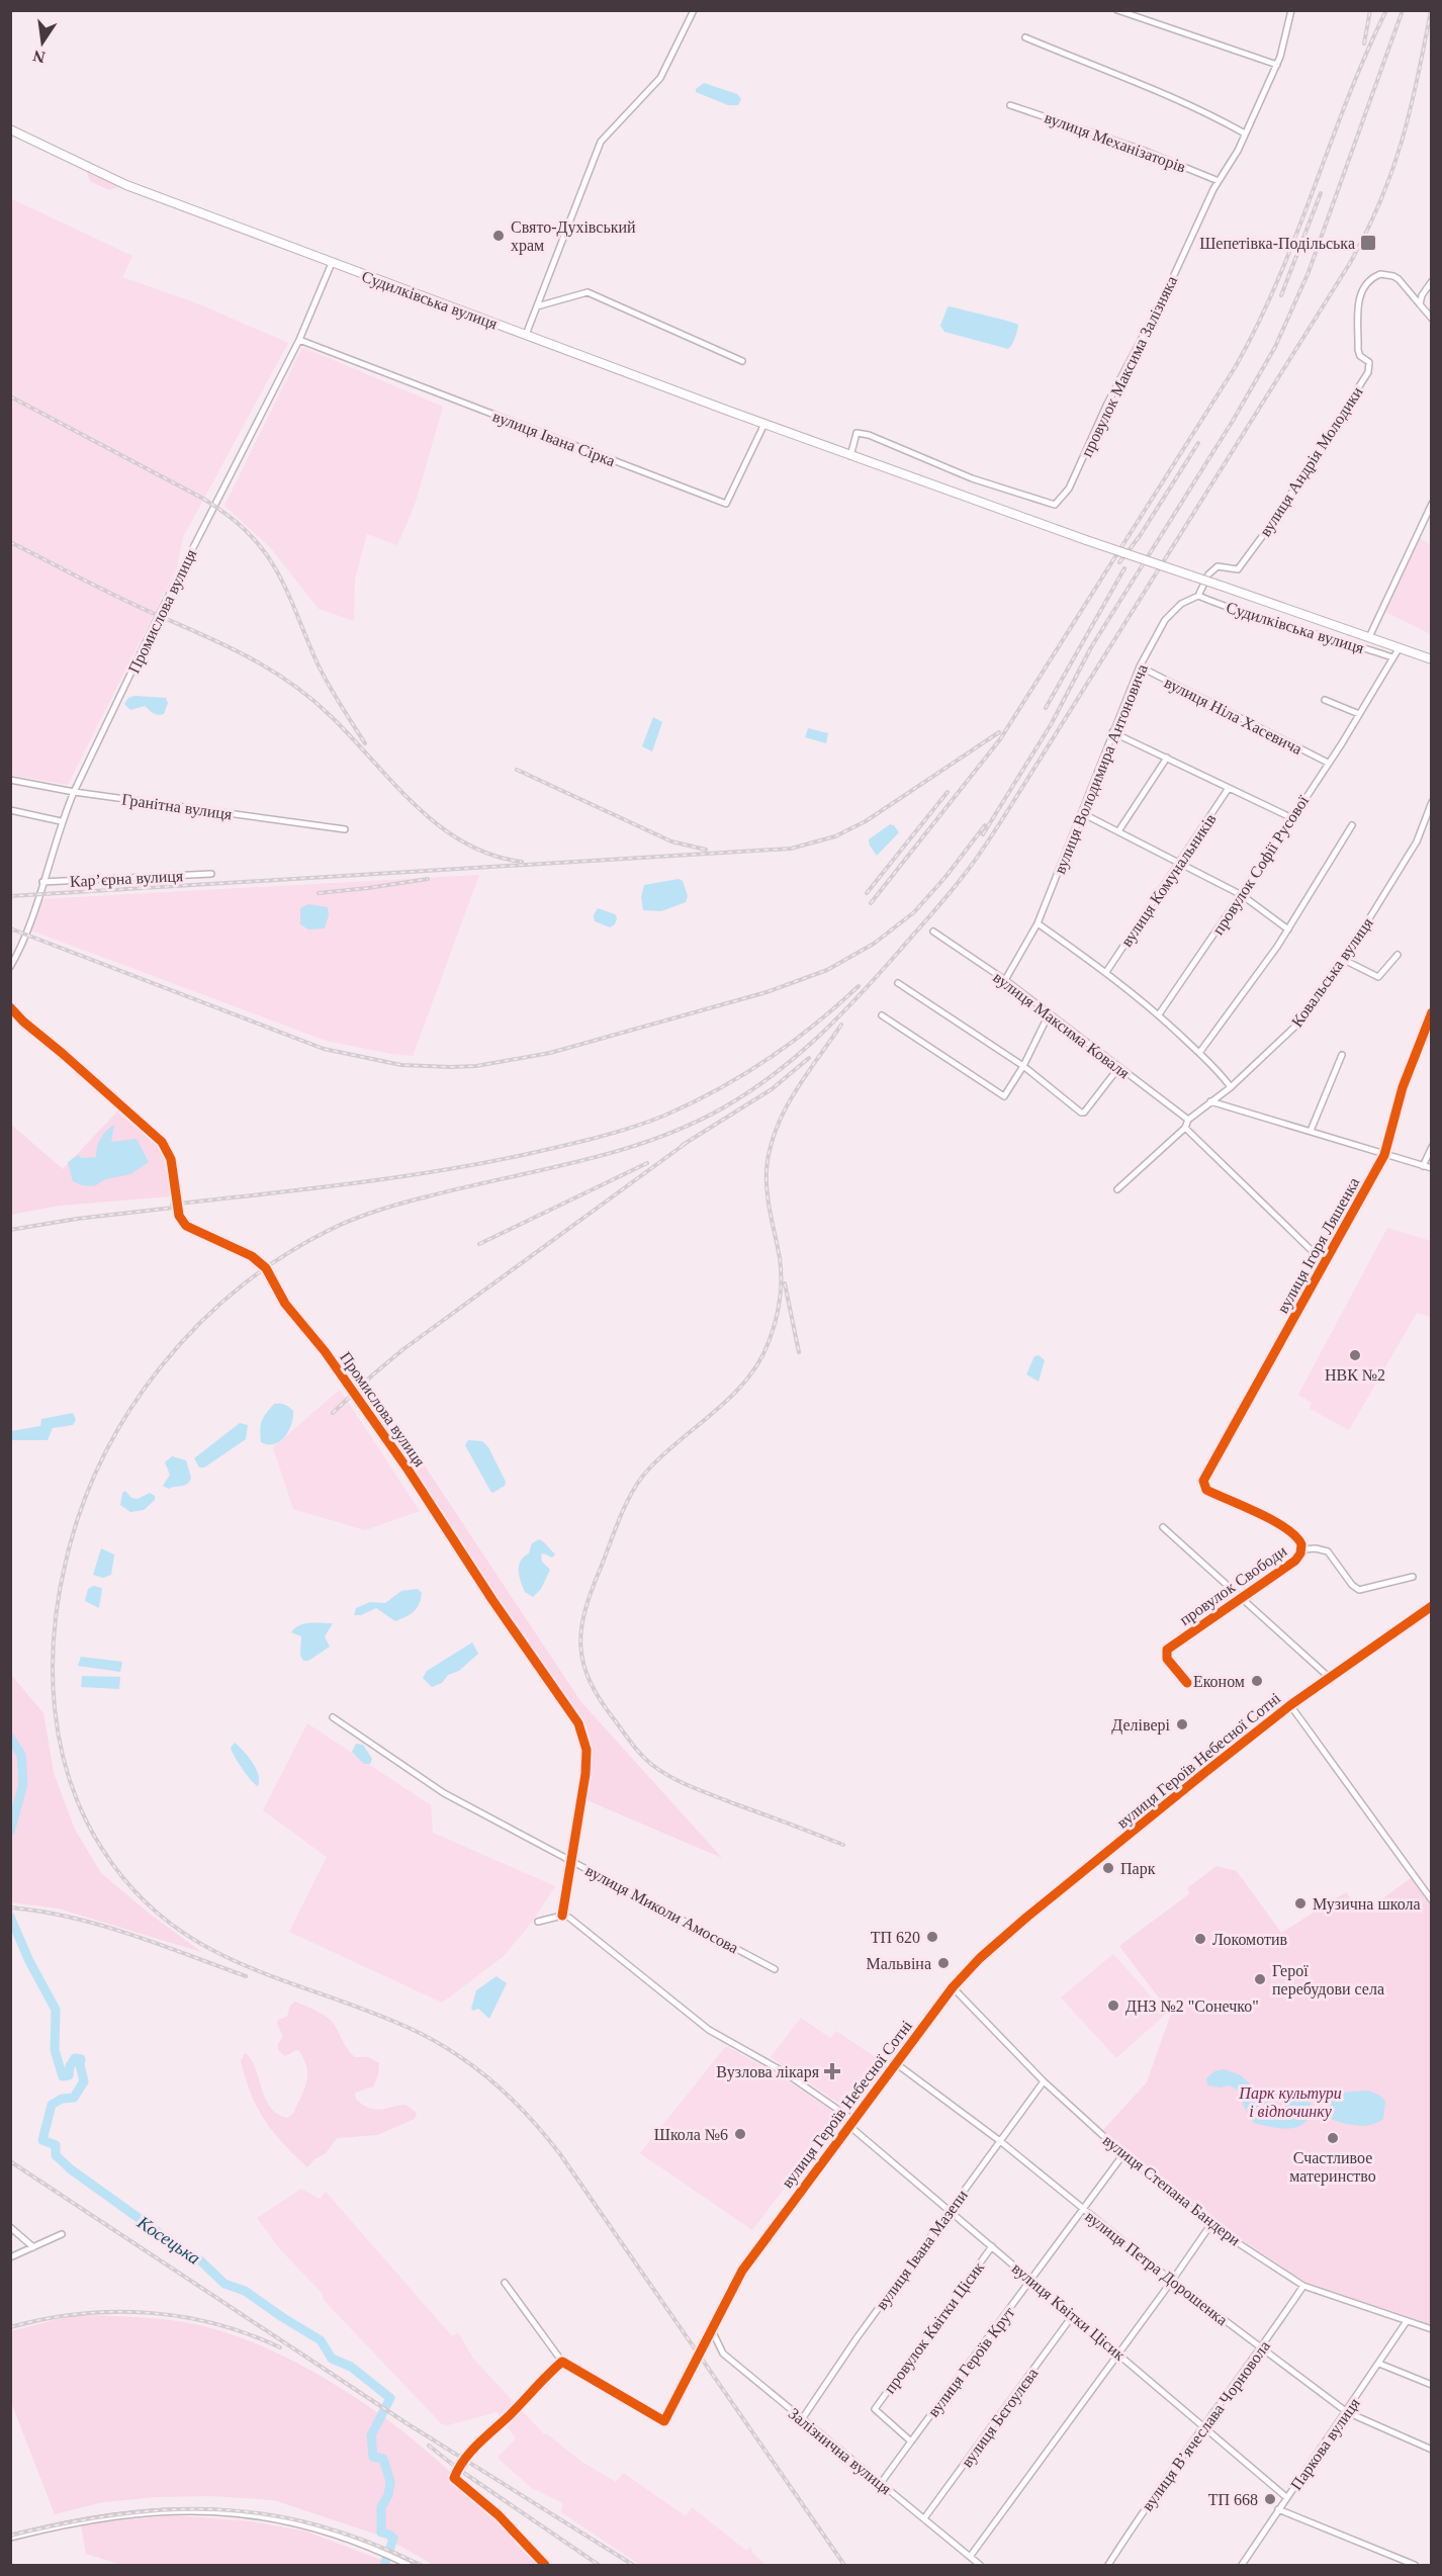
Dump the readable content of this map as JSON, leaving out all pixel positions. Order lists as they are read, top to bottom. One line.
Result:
{"streets":{"main road":["Судилківська вулиця"],"street":["вулиця Механізаторів","провулок Максима Залізняка","вулиця Івана Сірка","вулиця Андрія Молодики","Промислова вулиця","вулиця Ніла Хасевича","вулиця Володимира Антоновича","Гранітна вулиця","провулок Софії Русової","Карʼєрна вулиця","вулиця Комунальників","Ковальська вулиця","вулиця Максима Коваля","вулиця Ігоря Ляшенка","провулок Свободи","вулиця Героїв Небесної Сотні","вулиця Миколи Амосова","вулиця Степана Бандери","вулиця Івана Мазепи","вулиця Петра Дорошенка","вулиця Квітки Цісик","провулок Квітки Цісик","вулиця Героїв Крут","вулиця Бєгоулєва","вулиця Вʼячеслава Чорновола","Паркова вулиця","Залізнична вулиця"]},"crossings":[["вулиця Механізаторів","провулок Максима Залізняка"],["Судилківська вулиця","провулок Максима Залізняка"],["Судилківська вулиця","вулиця Івана Сірка"],["Судилківська вулиця","вулиця Андрія Молодики"],["Судилківська вулиця","Промислова вулиця"],["Судилківська вулиця","вулиця Володимира Антоновича"],["Судилківська вулиця","провулок Софії Русової"],["вулиця Івана Сірка","Промислова вулиця"],["вулиця Андрія Молодики","вулиця Володимира Антоновича"],["Промислова вулиця","Гранітна вулиця"],["Промислова вулиця","Карʼєрна вулиця"],["Промислова вулиця","вулиця Миколи Амосова"],["вулиця Ніла Хасевича","вулиця Володимира Антоновича"],["вулиця Ніла Хасевича","провулок Софії Русової"],["вулиця Володимира Антоновича","вулиця Максима Коваля"],["Ковальська вулиця","вулиця Максима Коваля"],["вулиця Ігоря Ляшенка","провулок Свободи"],["вулиця Героїв Небесної Сотні","вулиця Степана Бандери"],["вулиця Героїв Небесної Сотні","вулиця Петра Дорошенка"],["вулиця Героїв Небесної Сотні","вулиця Квітки Цісик"],["вулиця Героїв Небесної Сотні","Залізнична вулиця"],["вулиця Степана Бандери","вулиця Івана Мазепи"],["вулиця Степана Бандери","вулиця Героїв Крут"],["вулиця Степана Бандери","вулиця Вʼячеслава Чорновола"],["вулиця Степана Бандери","Паркова вулиця"],["вулиця Івана Мазепи","вулиця Петра Дорошенка"],["вулиця Івана Мазепи","вулиця Квітки Цісик"],["вулиця Івана Мазепи","Залізнична вулиця"],["вулиця Петра Дорошенка","вулиця Героїв Крут"],["вулиця Петра Дорошенка","вулиця Вʼячеслава Чорновола"],["вулиця Петра Дорошенка","Паркова вулиця"],["вулиця Квітки Цісик","провулок Квітки Цісик"],["вулиця Квітки Цісик","вулиця Героїв Крут"],["вулиця Квітки Цісик","вулиця Бєгоулєва"],["вулиця Квітки Цісик","вулиця Вʼячеслава Чорновола"],["вулиця Квітки Цісик","Паркова вулиця"],["провулок Квітки Цісик","вулиця Героїв Крут"],["вулиця Героїв Крут","Залізнична вулиця"],["вулиця Бєгоулєва","Залізнична вулиця"]],"water":["Косецька"],"parks":["Парк культури і відпочинку"],"places":{"other":["Свято-Духівський храм","НВК №2","Економ","Делівері","Парк","Музична школа","ТП 620","Локомотив","Мальвіна","Герої перебудови села","ДНЗ №2 \"Сонечко\"","Школа №6","Счастливое материнство","ТП 668"],"transit":["Шепетівка-Подільська"],"health":["Вузлова лікаря"]},"north":"bottom"}
